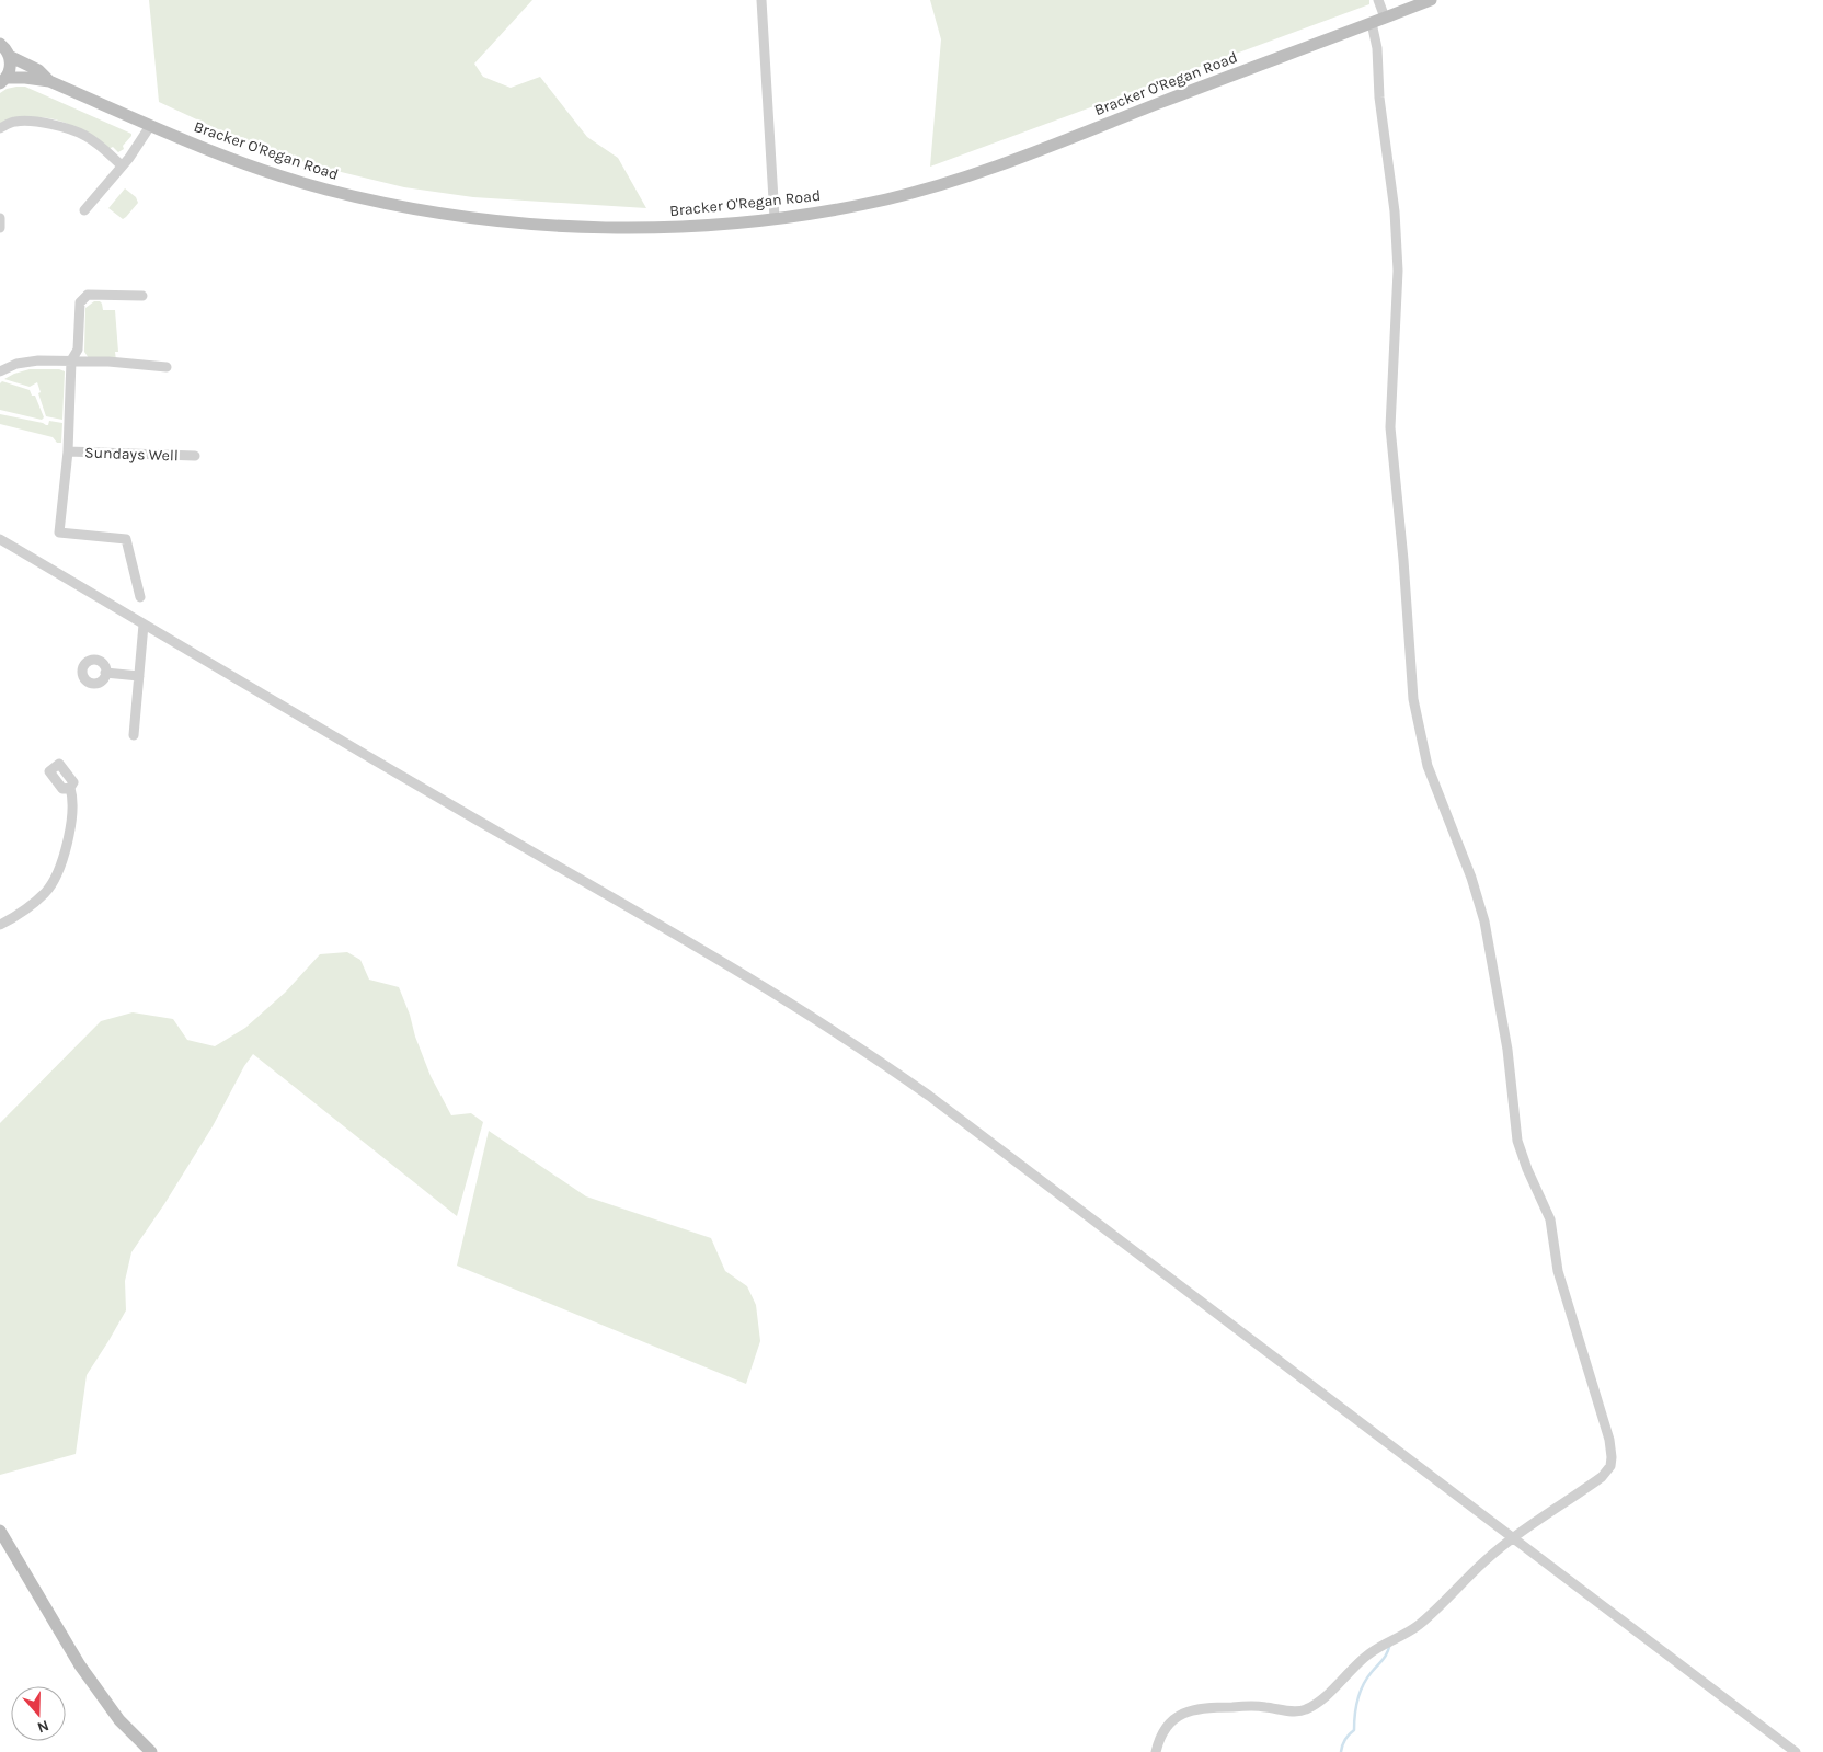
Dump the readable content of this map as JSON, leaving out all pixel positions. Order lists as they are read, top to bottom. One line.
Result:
{"streets":{"main road":["Bracker O'Regan Road"],"street":["Sundays Well"]},"north":"bottom"}
